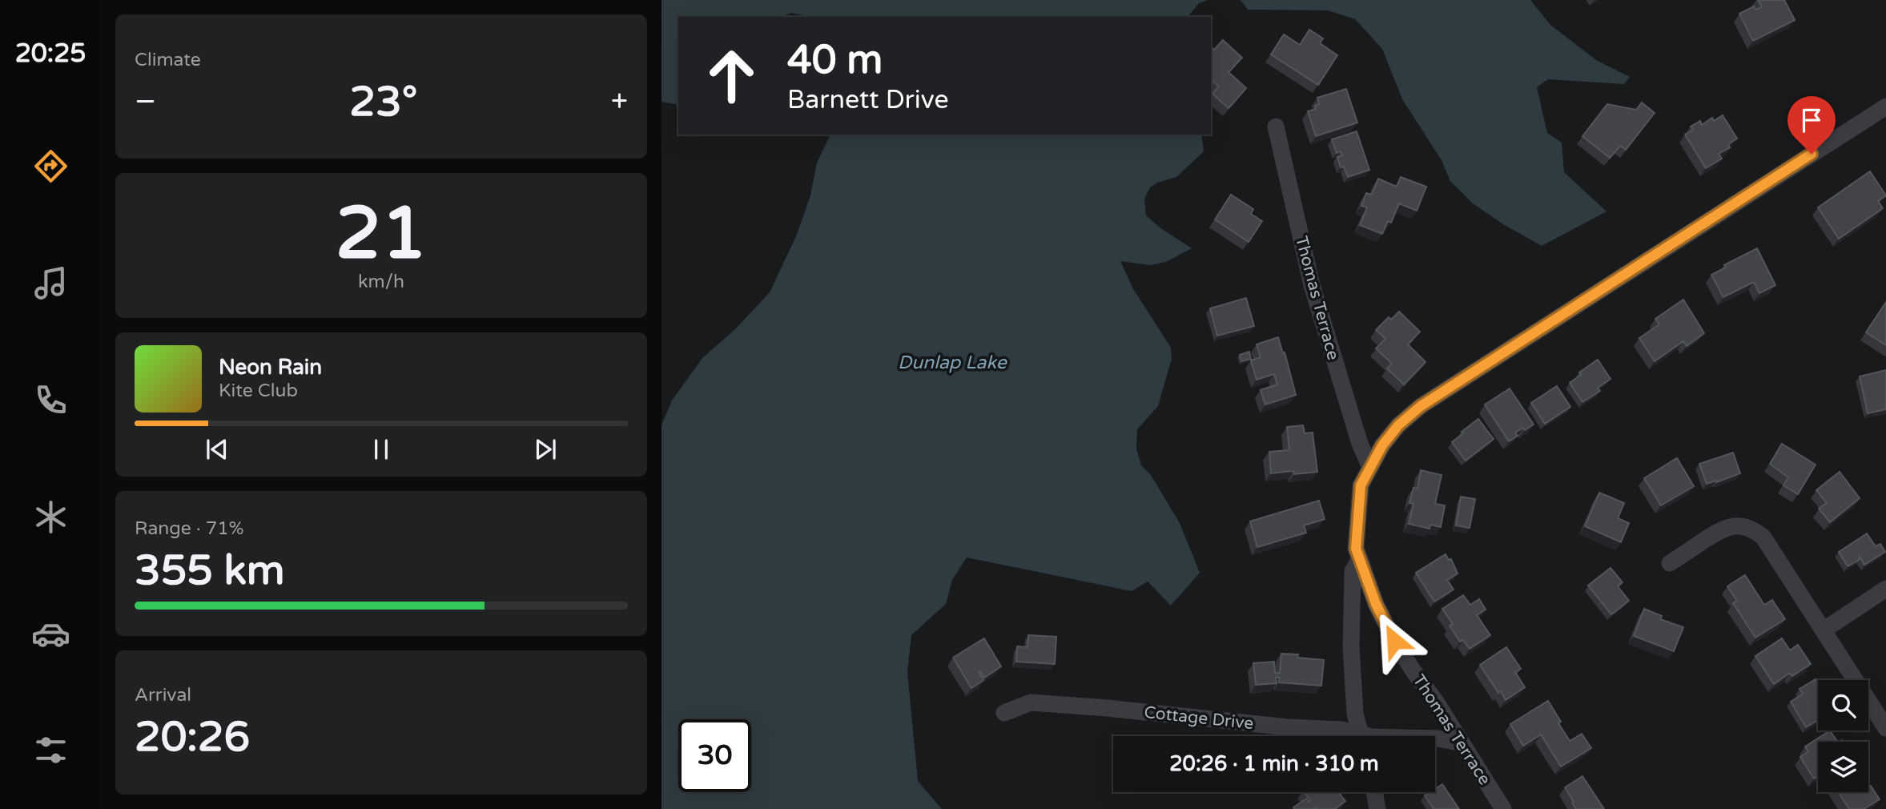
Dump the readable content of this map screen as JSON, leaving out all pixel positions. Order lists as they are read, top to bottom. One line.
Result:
{"streets":{"street":["Thomas Terrace","Cottage Drive"]},"crossings":[["Thomas Terrace","Cottage Drive"]],"water":["Dunlap Lake"],"page":{"tabs":"20:25","tile":["Climate",["21","km/h"],["Range · 71%","355 km"],["Arrival","20:26"]],"turn":["40 m","Barnett Drive"],"heat":["−","23°","+"],"song":["Neon Rain","Kite Club"],"limit":"30","trip":"20:26 · 1 min · 310 m"}}
